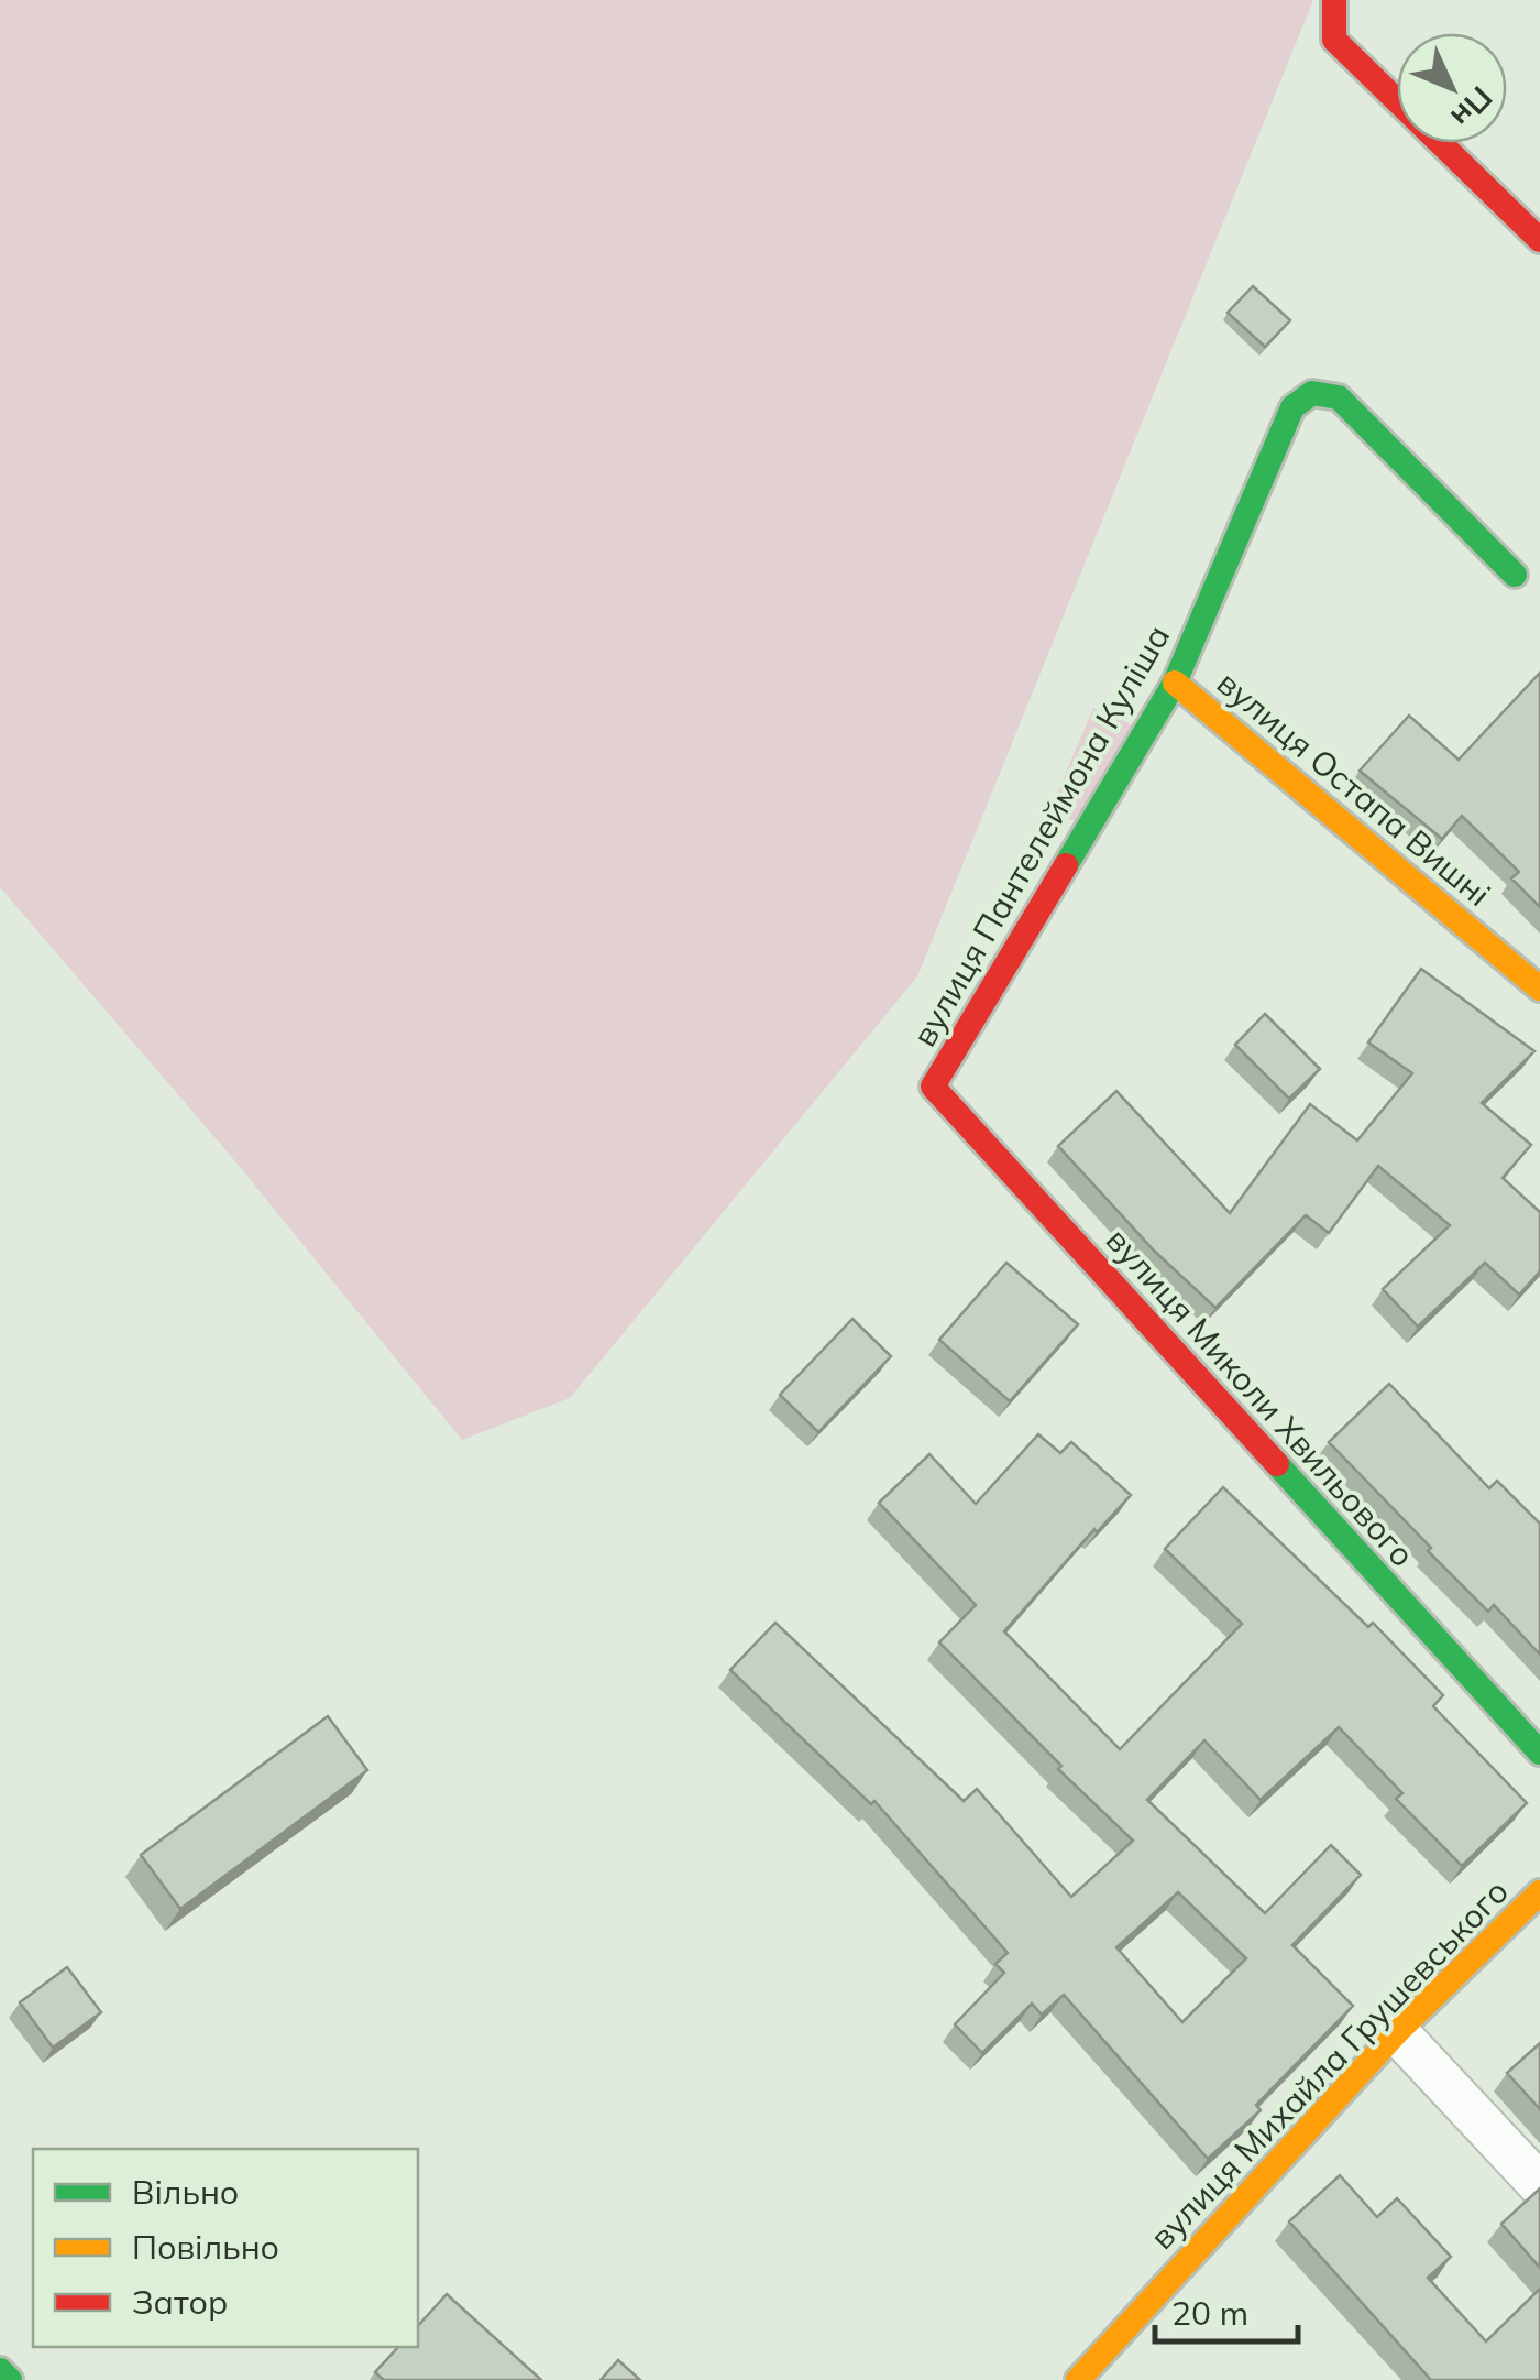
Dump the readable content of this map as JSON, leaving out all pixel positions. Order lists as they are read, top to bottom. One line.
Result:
{"streets":{"street":["вулиця Остапа Вишні","вулиця Пантелеймона Куліша","вулиця Миколи Хвильового","вулиця Михайла Грушевського"]},"crossings":[["вулиця Остапа Вишні","вулиця Пантелеймона Куліша"],["вулиця Пантелеймона Куліша","вулиця Миколи Хвильового"]],"legend":["Вільно","Повільно","Затор"],"scale_bar":"20 m","north":"bottom right"}
